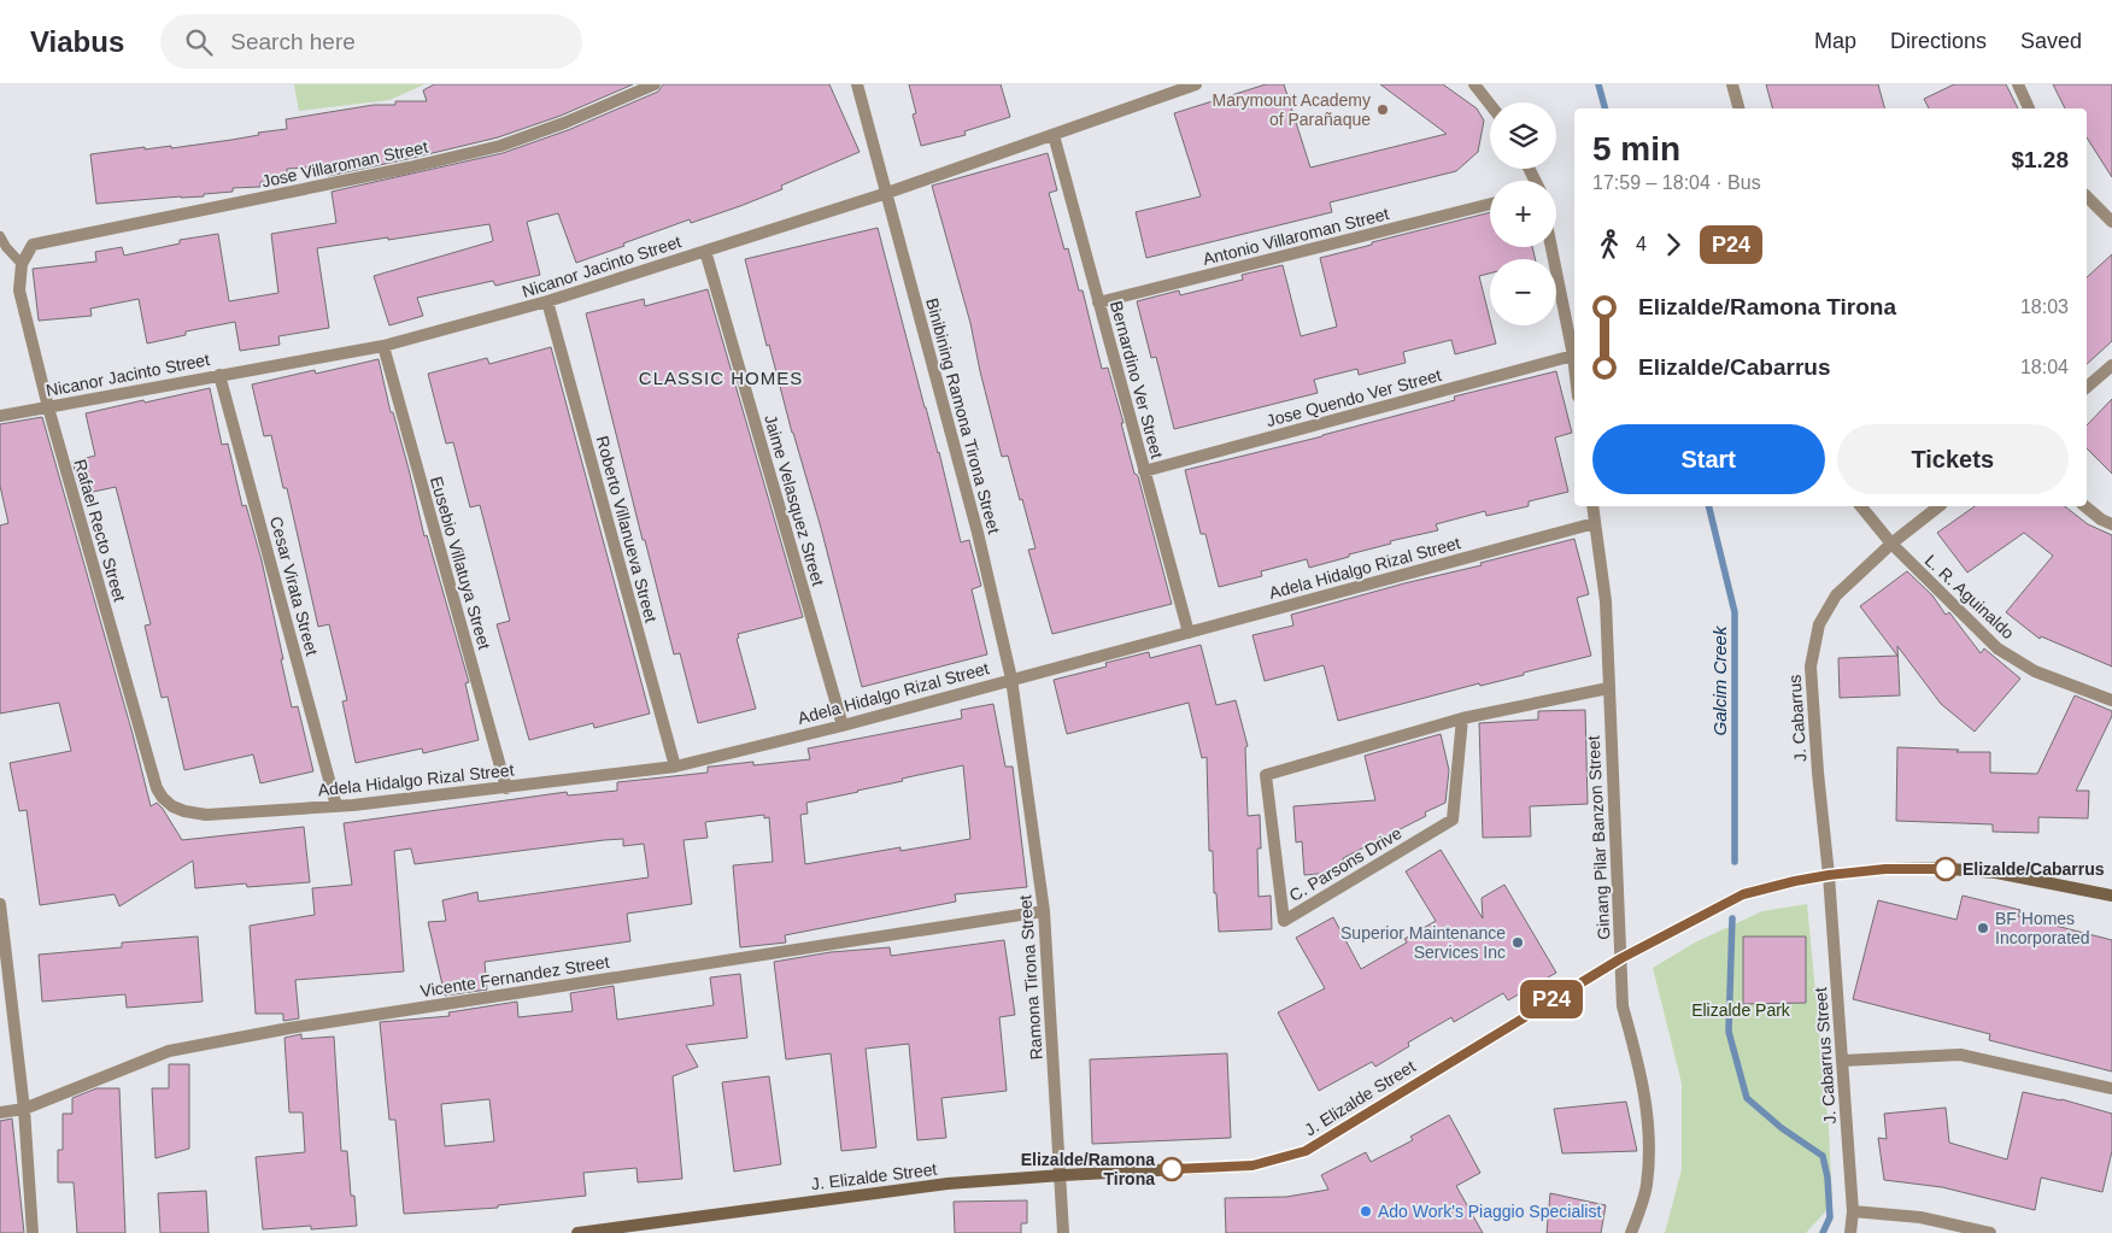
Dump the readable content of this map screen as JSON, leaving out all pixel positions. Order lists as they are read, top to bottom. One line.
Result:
{"streets":{"street":["Jose Villaroman Street","Antonio Villaroman Street","Nicanor Jacinto Street","Bernardino Ver Street","Jose Quendo Ver Street","Binibining Ramona Tirona Street","Jaime Velasquez Street","Roberto Villanueva Street","Rafael Recto Street","Eusebio Villatuya Street","Adela Hidalgo Rizal Street","Cesar Virata Street","L. R. Aguinaldo","J. Cabarrus","Ginang Pilar Banzon Street","C. Parsons Drive","Vicente Fernandez Street","Ramona Tirona Street","J. Cabarrus Street","J. Elizalde Street"]},"crossings":[["Jose Villaroman Street","Rafael Recto Street"],["Antonio Villaroman Street","Bernardino Ver Street"],["Nicanor Jacinto Street","Bernardino Ver Street"],["Nicanor Jacinto Street","Binibining Ramona Tirona Street"],["Nicanor Jacinto Street","Jaime Velasquez Street"],["Nicanor Jacinto Street","Roberto Villanueva Street"],["Nicanor Jacinto Street","Rafael Recto Street"],["Nicanor Jacinto Street","Eusebio Villatuya Street"],["Nicanor Jacinto Street","Cesar Virata Street"],["Bernardino Ver Street","Jose Quendo Ver Street"],["Bernardino Ver Street","Adela Hidalgo Rizal Street"],["Binibining Ramona Tirona Street","Adela Hidalgo Rizal Street"],["Binibining Ramona Tirona Street","Ramona Tirona Street"],["Jaime Velasquez Street","Adela Hidalgo Rizal Street"],["Roberto Villanueva Street","Adela Hidalgo Rizal Street"],["Rafael Recto Street","Adela Hidalgo Rizal Street"],["Eusebio Villatuya Street","Adela Hidalgo Rizal Street"],["Adela Hidalgo Rizal Street","Cesar Virata Street"],["L. R. Aguinaldo","J. Cabarrus"],["J. Cabarrus","J. Cabarrus Street"],["J. Cabarrus","J. Elizalde Street"],["Ginang Pilar Banzon Street","C. Parsons Drive"],["Ginang Pilar Banzon Street","J. Elizalde Street"],["Vicente Fernandez Street","Ramona Tirona Street"],["Ramona Tirona Street","J. Elizalde Street"],["J. Cabarrus Street","J. Elizalde Street"]],"districts":["CLASSIC HOMES"],"water":["Galcim Creek"],"parks":["Elizalde Park"],"places":["Marymount Academy of Parañaque","Elizalde/Cabarrus","BF Homes Incorporated","Superior Maintenance Services Inc","Elizalde/Ramona Tirona","Ado Work's Piaggio Specialist"],"lines":["bus line P24"],"page":{"header":"Viabus","search":"Search here","nav":["Map","Directions","Saved"],"on_map":"P24","map_buttons":["+","−"],"heading":["5 min","17:59 – 18:04 · Bus","$1.28"],"legs":["4","P24"],"list":[{"name":"Elizalde/Ramona Tirona","value":"18:03"},{"name":"Elizalde/Cabarrus","value":"18:04"}],"buttons":["Start","Tickets"]}}
